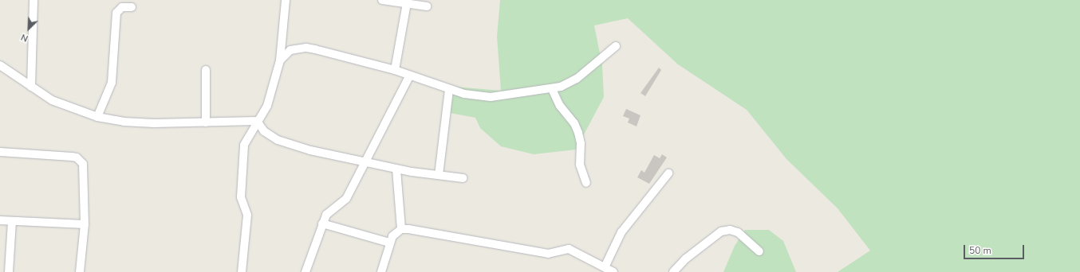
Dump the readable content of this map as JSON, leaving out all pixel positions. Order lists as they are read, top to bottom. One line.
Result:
{"scale_bar":"50 m","north":"bottom left"}
